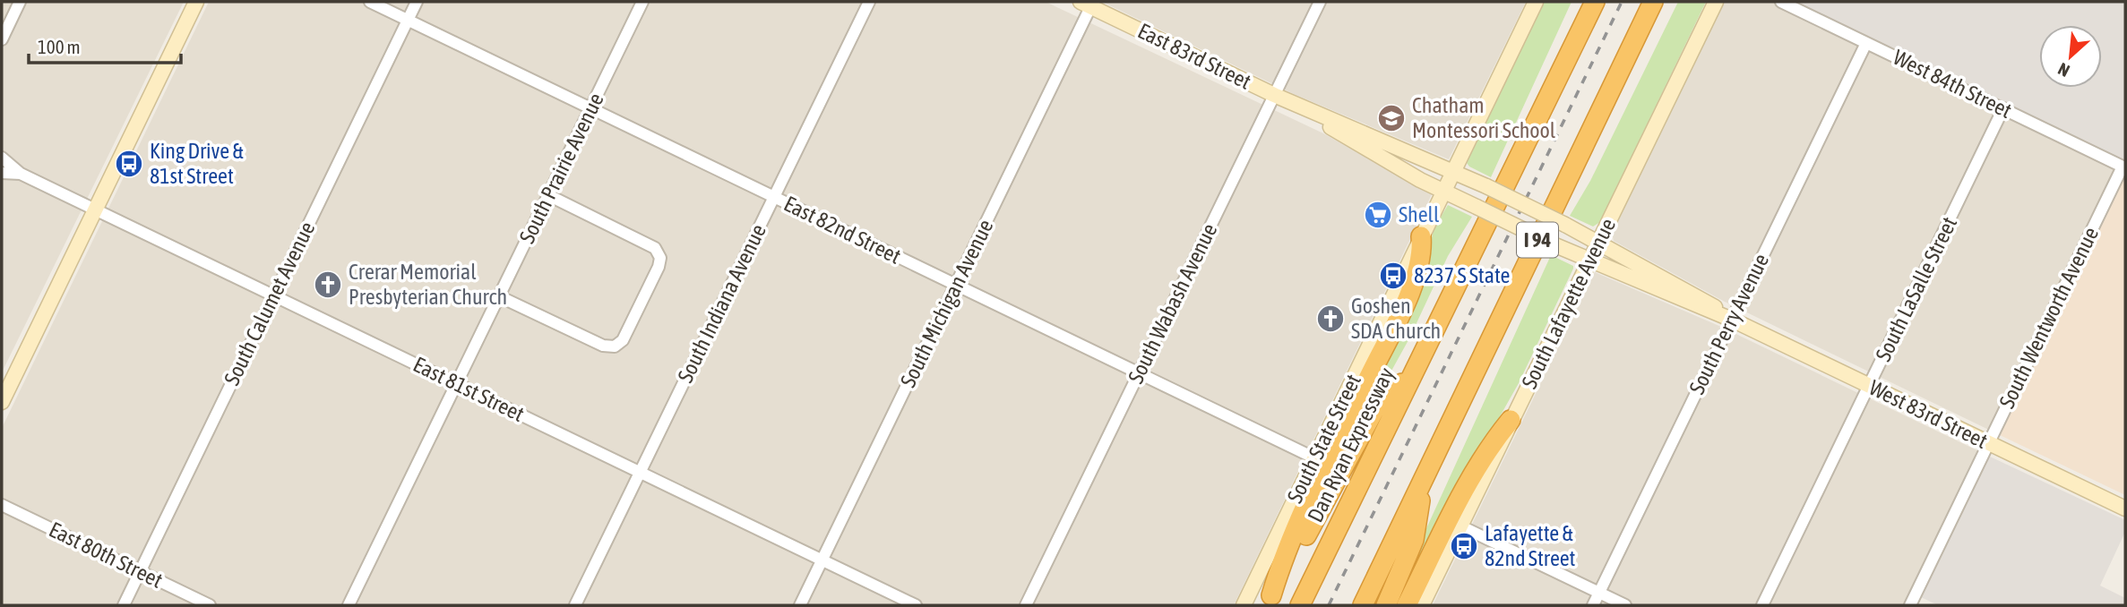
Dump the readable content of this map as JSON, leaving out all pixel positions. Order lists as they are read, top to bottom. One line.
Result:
{"streets":{"highway":["I 94","Dan Ryan Expressway"],"street":["East 83rd Street","West 84th Street","South Prairie Avenue","East 82nd Street","South LaSalle Street","South Calumet Avenue","South Indiana Avenue","South Michigan Avenue","South Wabash Avenue","South Lafayette Avenue","South Wentworth Avenue","South Perry Avenue","East 81st Street","West 83rd Street","South State Street","East 80th Street"]},"crossings":[["East 83rd Street","South Michigan Avenue"],["East 83rd Street","South Wabash Avenue"],["East 83rd Street","West 83rd Street"],["East 83rd Street","South State Street"],["West 84th Street","South LaSalle Street"],["West 84th Street","South Wentworth Avenue"],["West 84th Street","South Perry Avenue"],["South Prairie Avenue","East 82nd Street"],["South Prairie Avenue","East 81st Street"],["East 82nd Street","South Calumet Avenue"],["East 82nd Street","South Indiana Avenue"],["East 82nd Street","South Michigan Avenue"],["East 82nd Street","South Wabash Avenue"],["East 82nd Street","South State Street"],["South LaSalle Street","West 83rd Street"],["South Calumet Avenue","East 81st Street"],["South Calumet Avenue","East 80th Street"],["South Indiana Avenue","East 81st Street"],["South Michigan Avenue","East 81st Street"],["South Lafayette Avenue","West 83rd Street"],["South Wentworth Avenue","West 83rd Street"],["South Perry Avenue","West 83rd Street"],["West 83rd Street","South State Street"]],"places":{"school or university":["Chatham Montessori School"],"bus stop":["King Drive & 81st Street","8237 S State","Lafayette & 82nd Street"],"supermarket":["Shell"],"church":["Crerar Memorial Presbyterian Church","Goshen SDA Church"]},"scale_bar":"100 m","north":"bottom left"}
